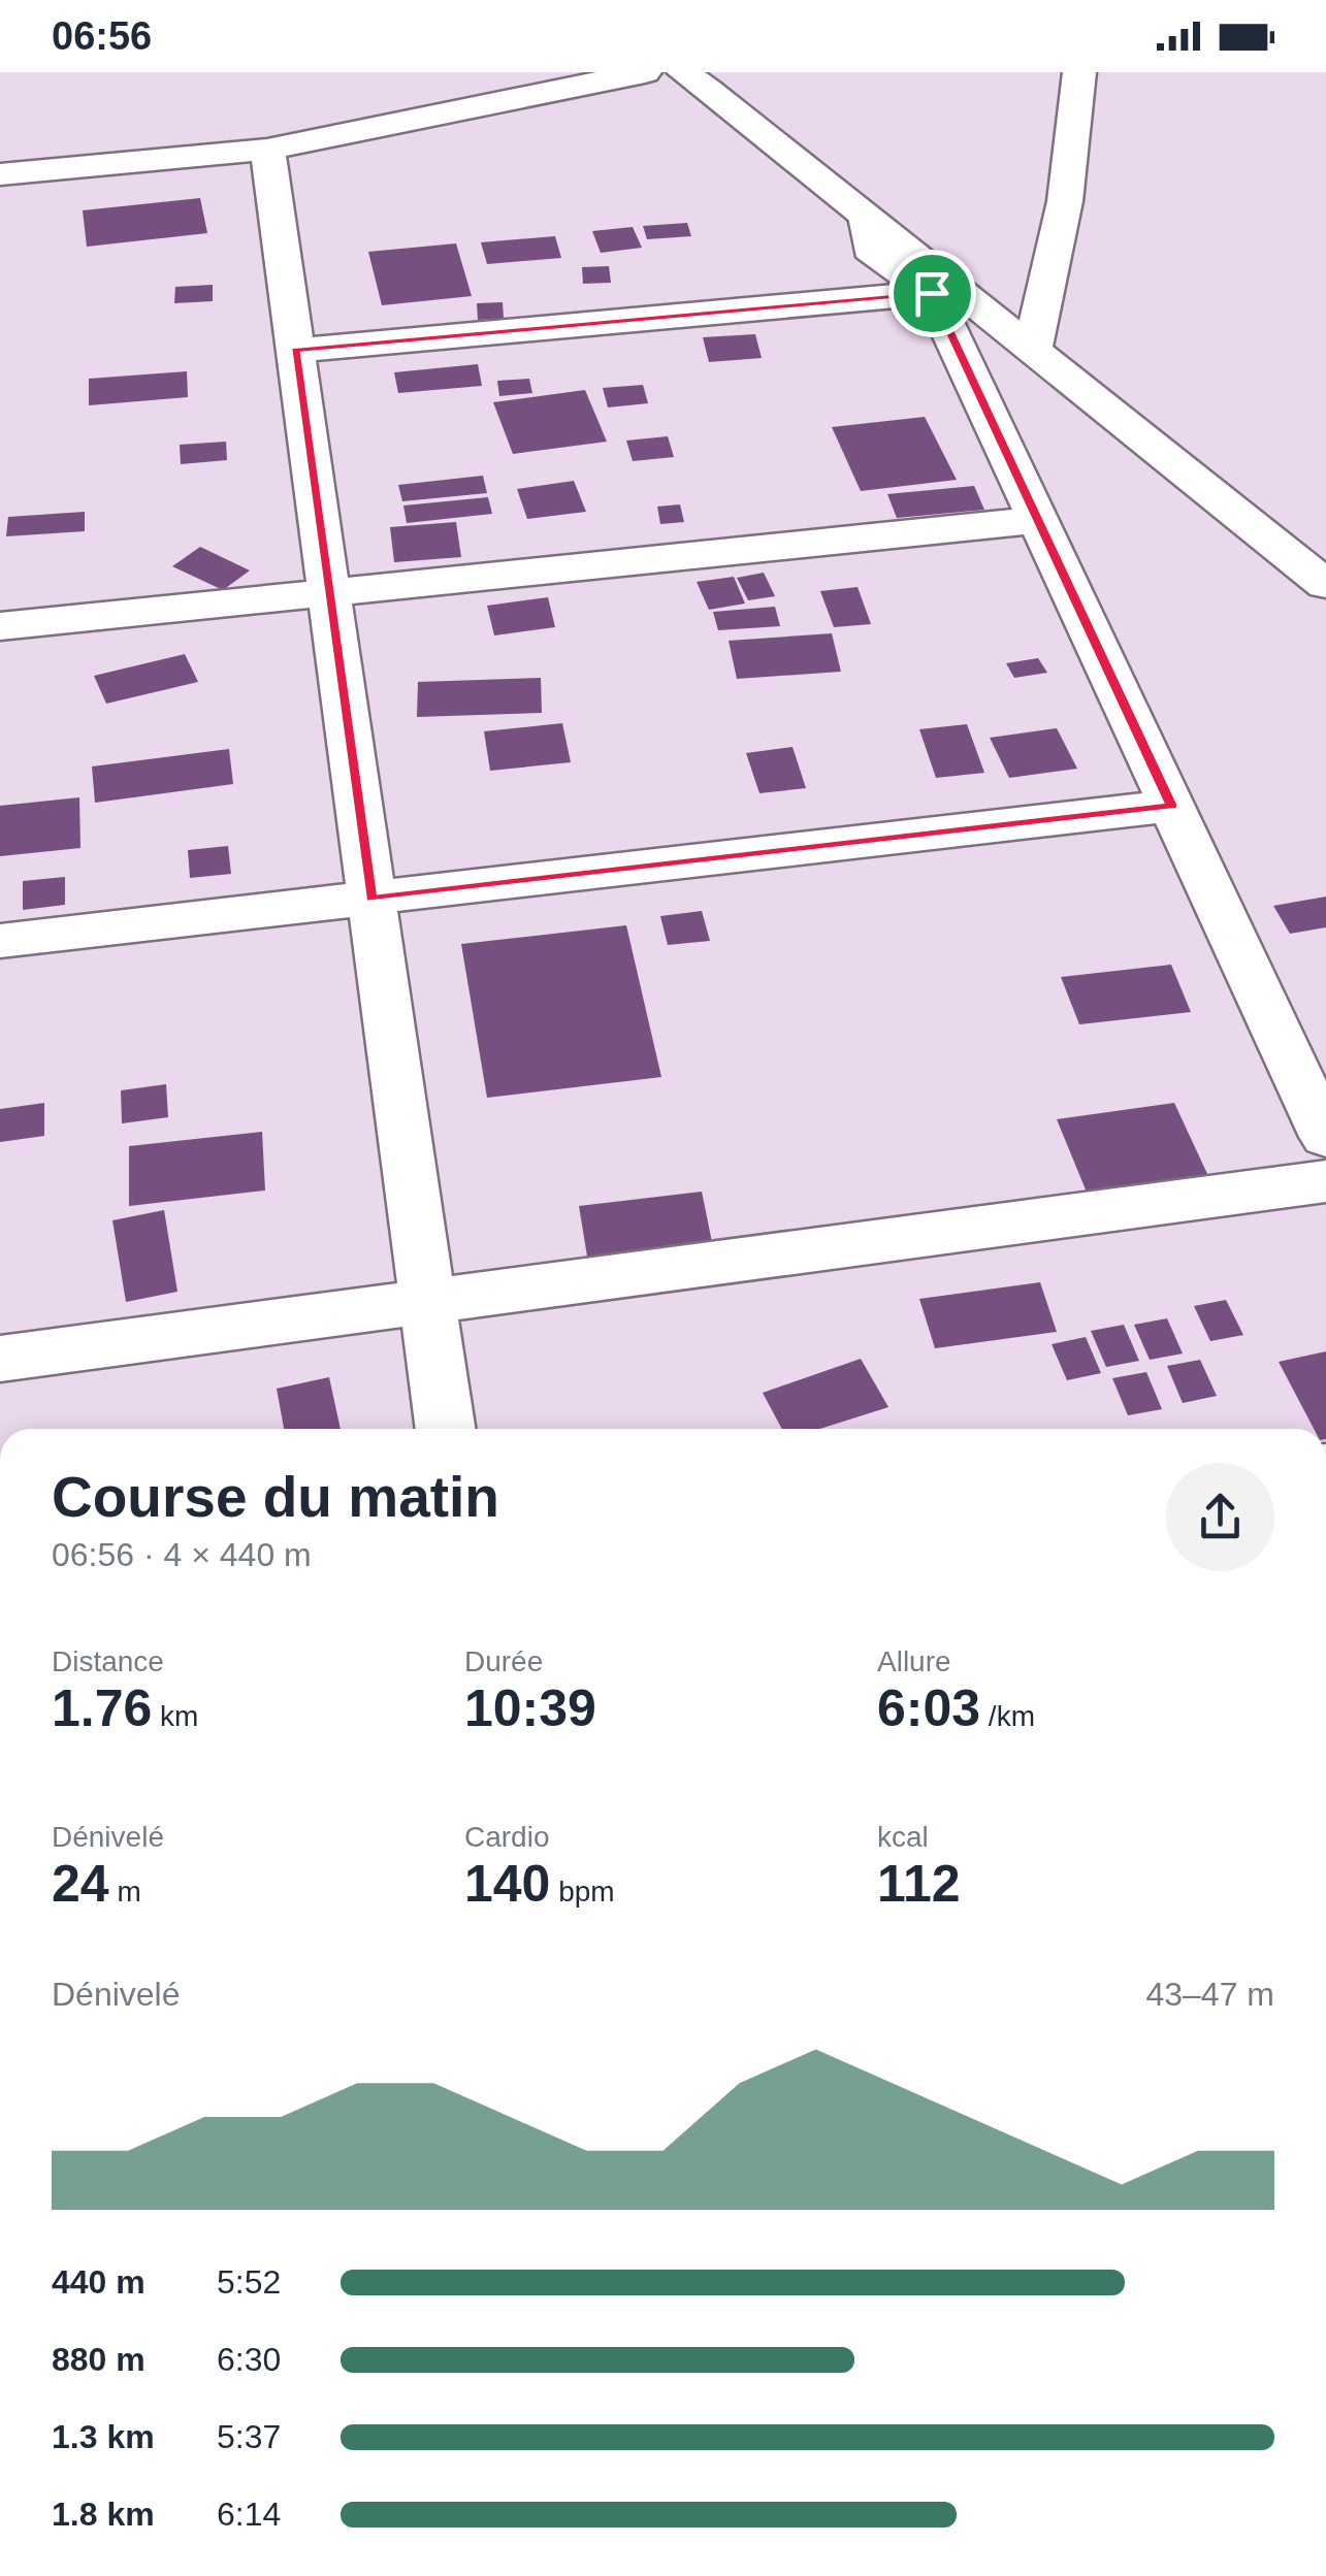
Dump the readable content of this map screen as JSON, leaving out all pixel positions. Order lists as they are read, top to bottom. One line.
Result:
{"page":{"status":"06:56","heading":["Course du matin","06:56 · 4 × 440 m"],"stats":[["Distance","1.76 km"],["Durée","10:39"],["Allure","6:03 /km"],["Dénivelé","24 m"],["Cardio","140 bpm"],["kcal","112"]],"chart":["Dénivelé","43–47 m"],"list":[{"name":"440 m","note":"5:52"},{"name":"880 m","note":"6:30"},{"name":"1.3 km","note":"5:37"},{"name":"1.8 km","note":"6:14"}]}}
